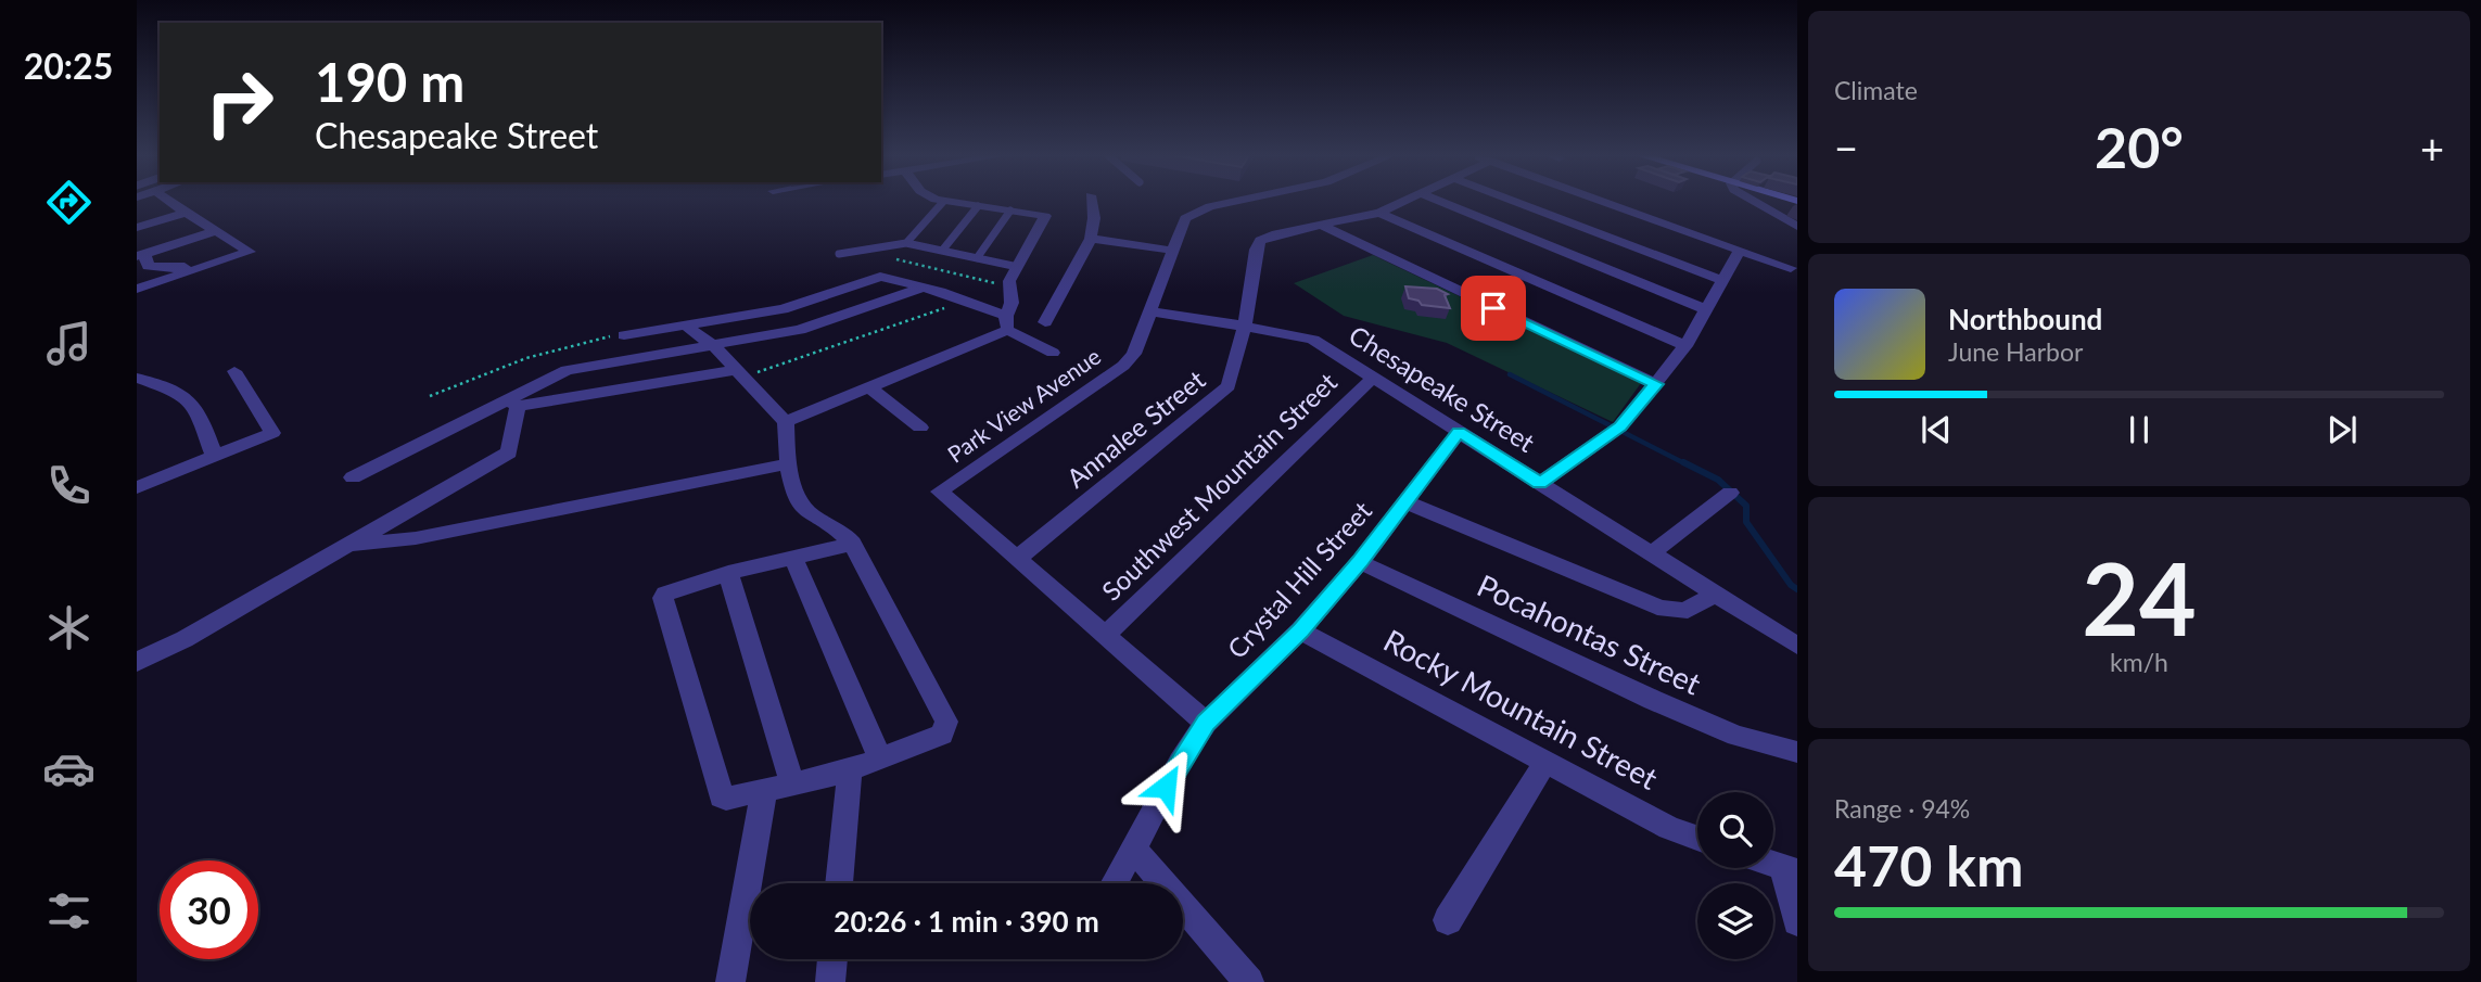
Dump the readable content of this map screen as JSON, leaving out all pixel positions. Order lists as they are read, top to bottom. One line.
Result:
{"streets":{"street":["Chesapeake Street","Park View Avenue","Annalee Street","Southwest Mountain Street","Crystal Hill Street","Pocahontas Street","Rocky Mountain Street"]},"crossings":[["Chesapeake Street","Park View Avenue"],["Chesapeake Street","Annalee Street"],["Chesapeake Street","Southwest Mountain Street"],["Chesapeake Street","Crystal Hill Street"],["Park View Avenue","Annalee Street"],["Crystal Hill Street","Pocahontas Street"],["Crystal Hill Street","Rocky Mountain Street"]],"page":{"tabs":"20:25","tile":["Climate",["24","km/h"],["Range · 94%","470 km"]],"turn":["190 m","Chesapeake Street"],"heat":["−","20°","+"],"song":["Northbound","June Harbor"],"limit":"30","trip":"20:26 · 1 min · 390 m"}}
